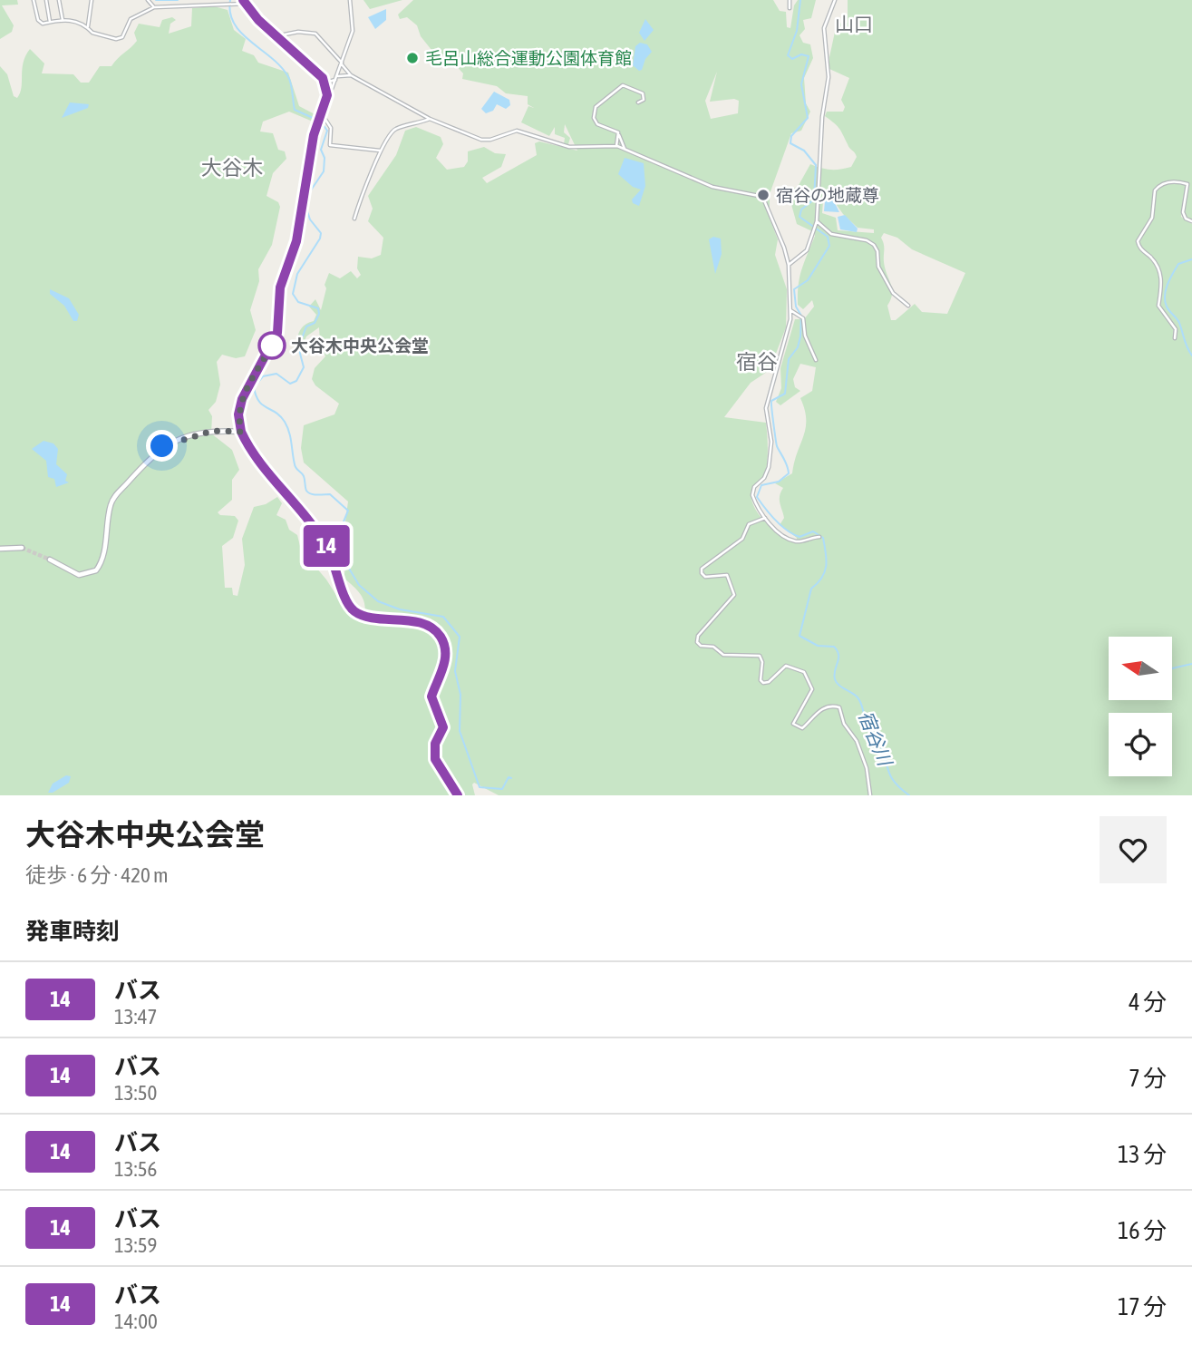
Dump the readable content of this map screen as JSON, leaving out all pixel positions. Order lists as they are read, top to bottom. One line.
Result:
{"districts":["山口","大谷木","宿谷"],"water":["宿谷川"],"places":["毛呂山総合運動公園体育館","宿谷の地蔵尊","大谷木中央公会堂"],"lines":["bus line 14"],"north":"left","page":{"on_map":"14","heading":[["大谷木中央公会堂","徒歩 · 6 分 · 420 m"],"発車時刻"],"list":[{"mark":"14","name":"バス","note":"13:47","value":"4 分"},{"mark":"14","name":"バス","note":"13:50","value":"7 分"},{"mark":"14","name":"バス","note":"13:56","value":"13 分"},{"mark":"14","name":"バス","note":"13:59","value":"16 分"},{"mark":"14","name":"バス","note":"14:00","value":"17 分"}]}}
